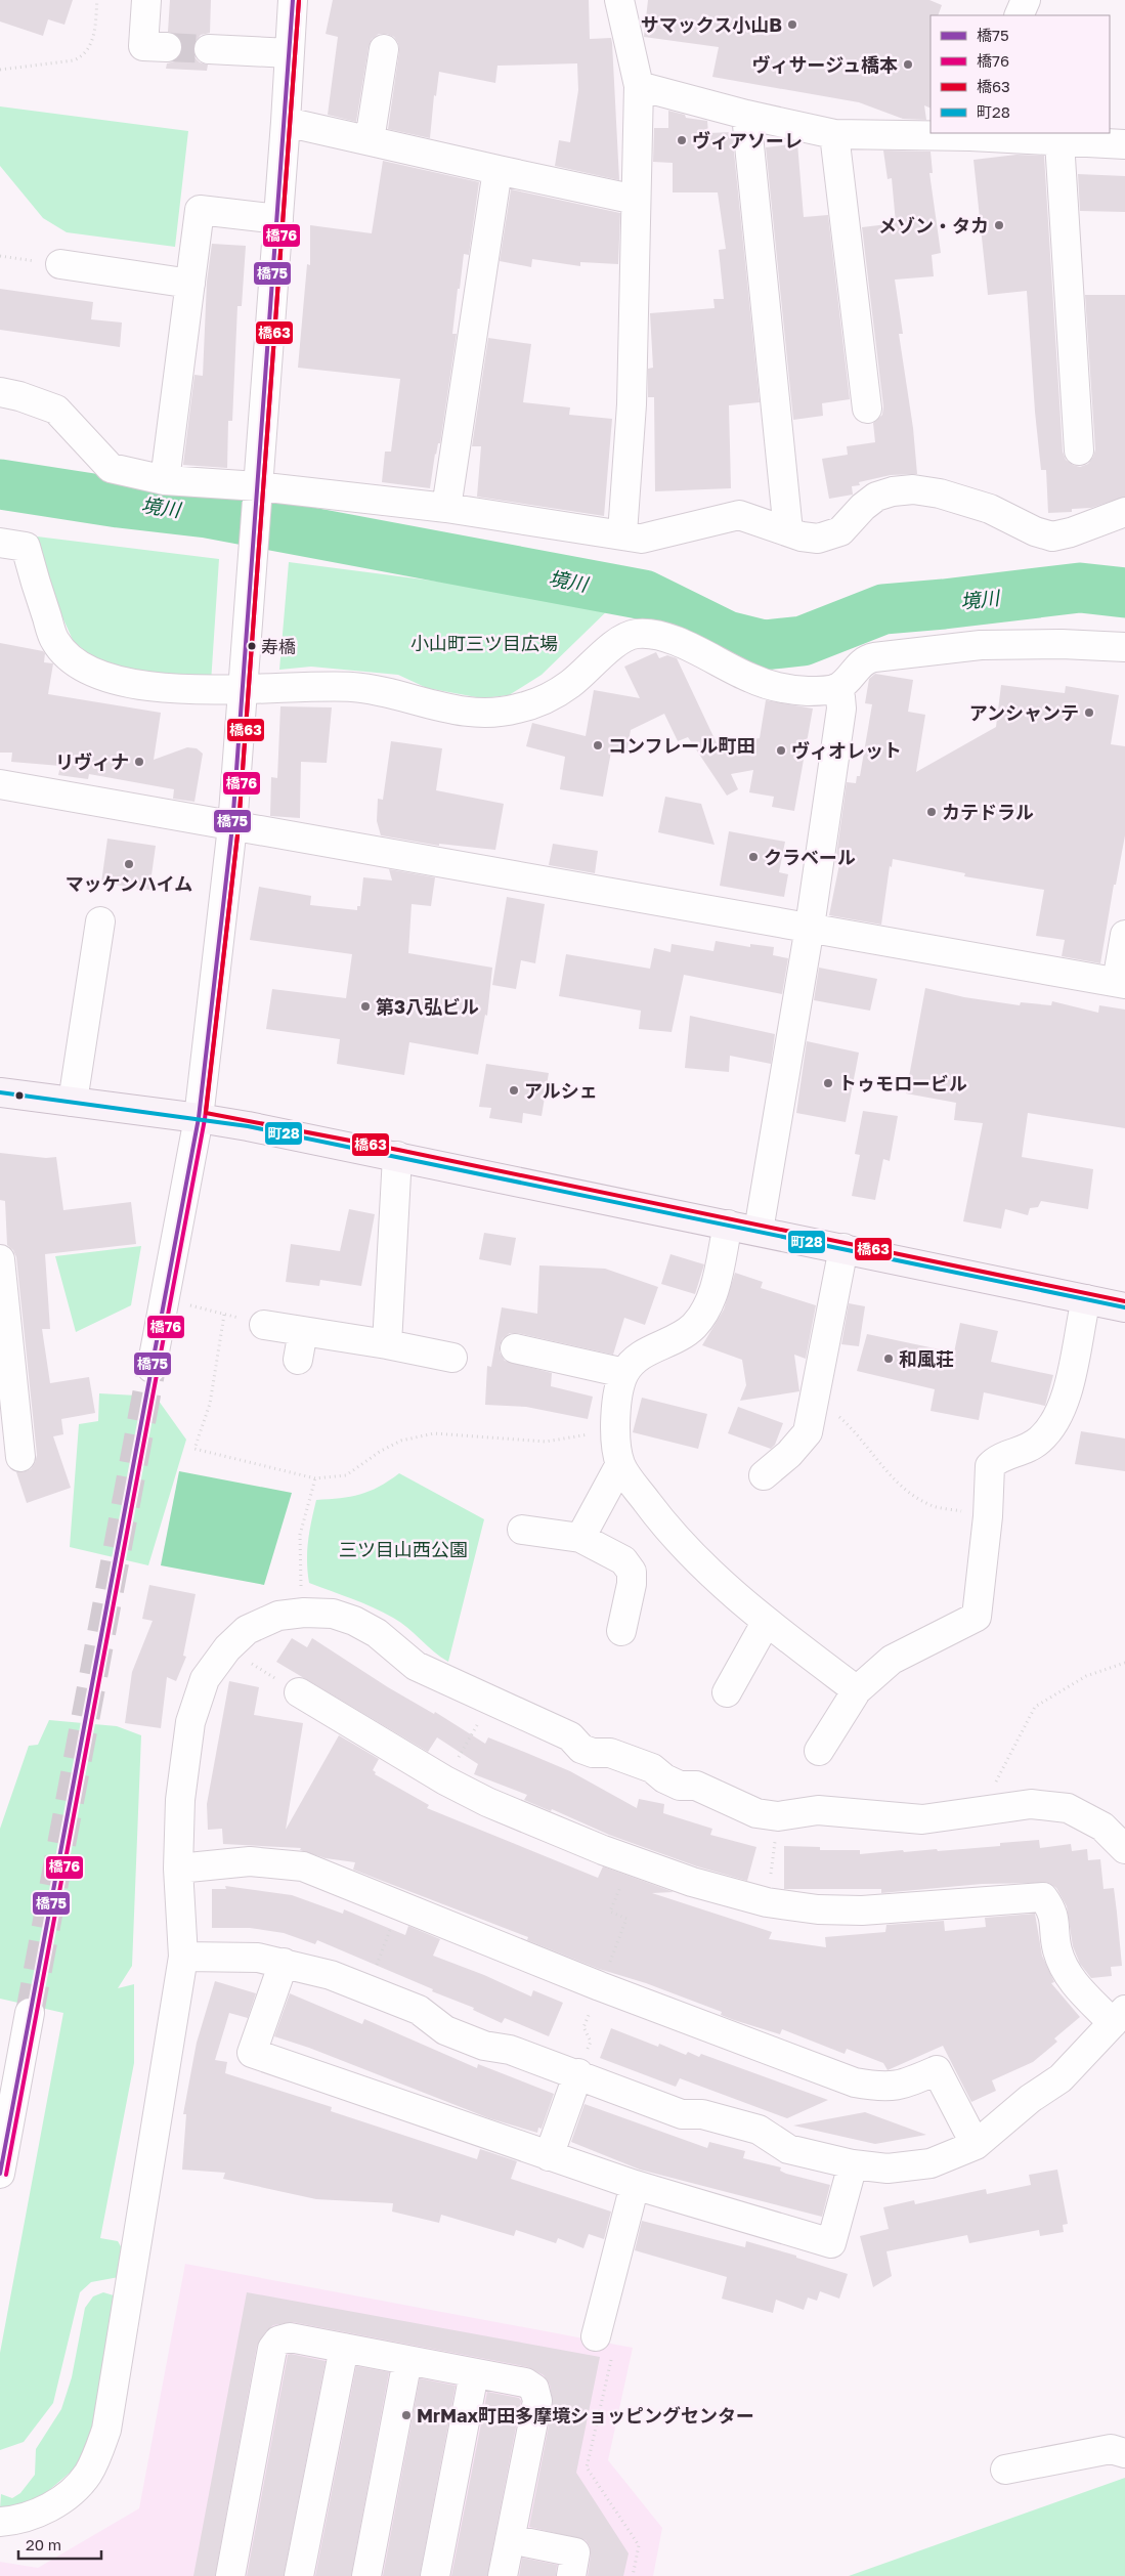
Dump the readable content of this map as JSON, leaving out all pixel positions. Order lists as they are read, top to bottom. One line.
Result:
{"water":["境川"],"parks":["小山町三ツ目広場","三ツ目山西公園"],"places":["サマックス小山B","ヴィサージュ橋本","ヴィアソーレ","メゾン・タカ","寿橋","アンシャンテ","コンフレール町田","ヴィオレット","リヴィナ","カテドラル","クラベール","マッケンハイム","第3八弘ビル","トゥモロービル","アルシェ","和風荘","MrMax町田多摩境ショッピングセンター"],"lines":["transit line 橋75","transit line 橋76","transit line 橋63","transit line 町28"],"legend":["橋75","橋76","橋63","町28"],"scale_bar":"20 m"}
